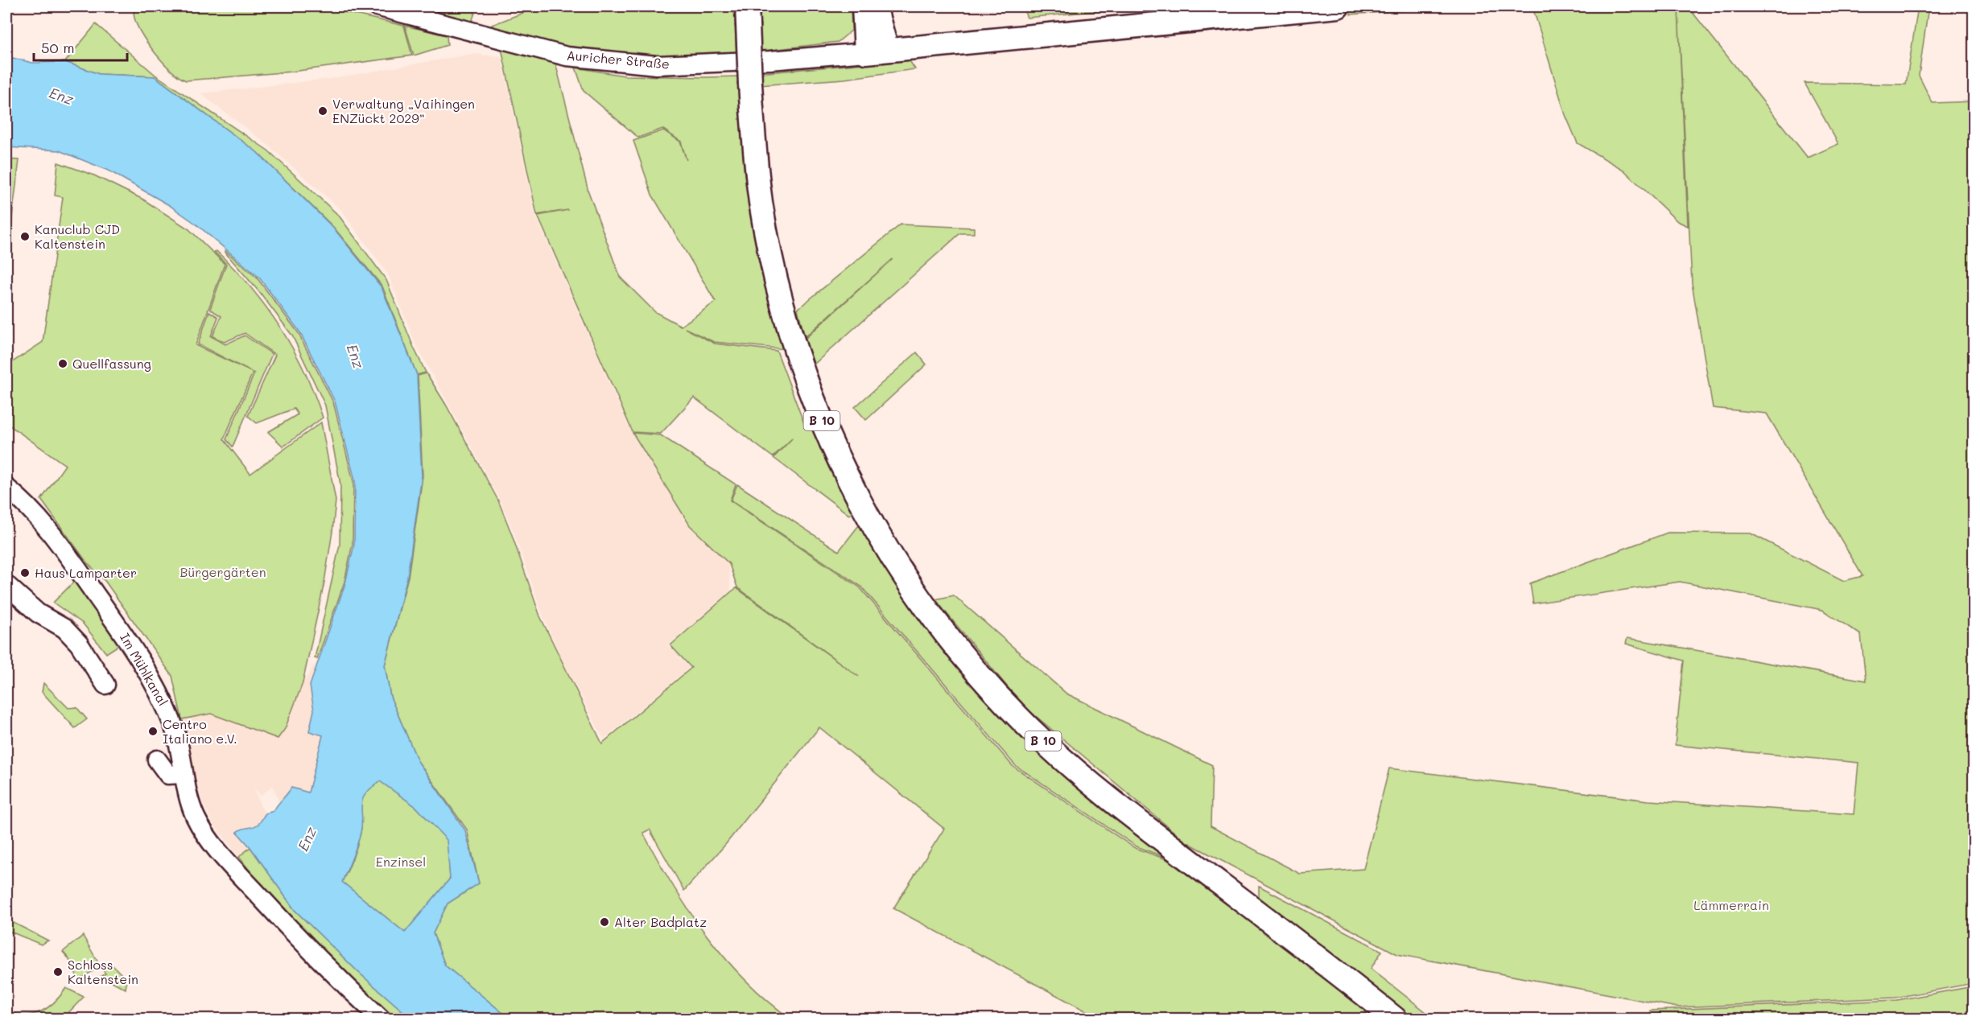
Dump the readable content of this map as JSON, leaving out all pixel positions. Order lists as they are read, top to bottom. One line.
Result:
{"streets":{"main road":["B 10"],"street":["Auricher Straße","Im Mühlkanal"]},"water":["Enz"],"parks":["Bürgergärten","Enzinsel","Lämmerrain"],"places":["Verwaltung „Vaihingen ENZückt 2029“","Kanuclub CJD Kaltenstein","Quellfassung","Haus Lamparter","Centro Italiano e.V.","Alter Badplatz","Schloss Kaltenstein"],"scale_bar":"50 m"}
